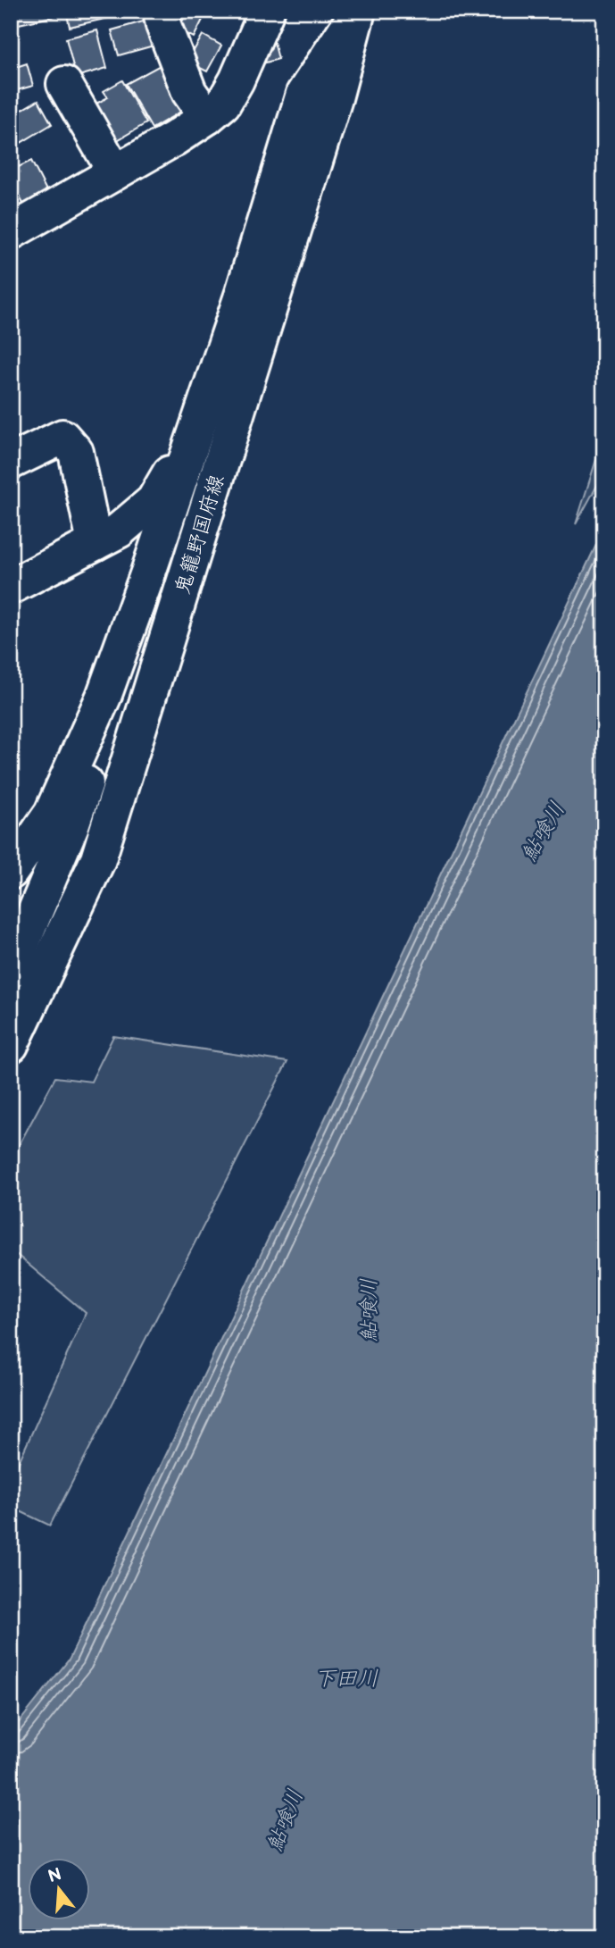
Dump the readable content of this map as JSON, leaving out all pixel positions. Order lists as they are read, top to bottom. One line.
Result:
{"streets":{"street":["鬼籠野国府線"]},"water":["鮎喰川","下田川"],"north":"top"}
